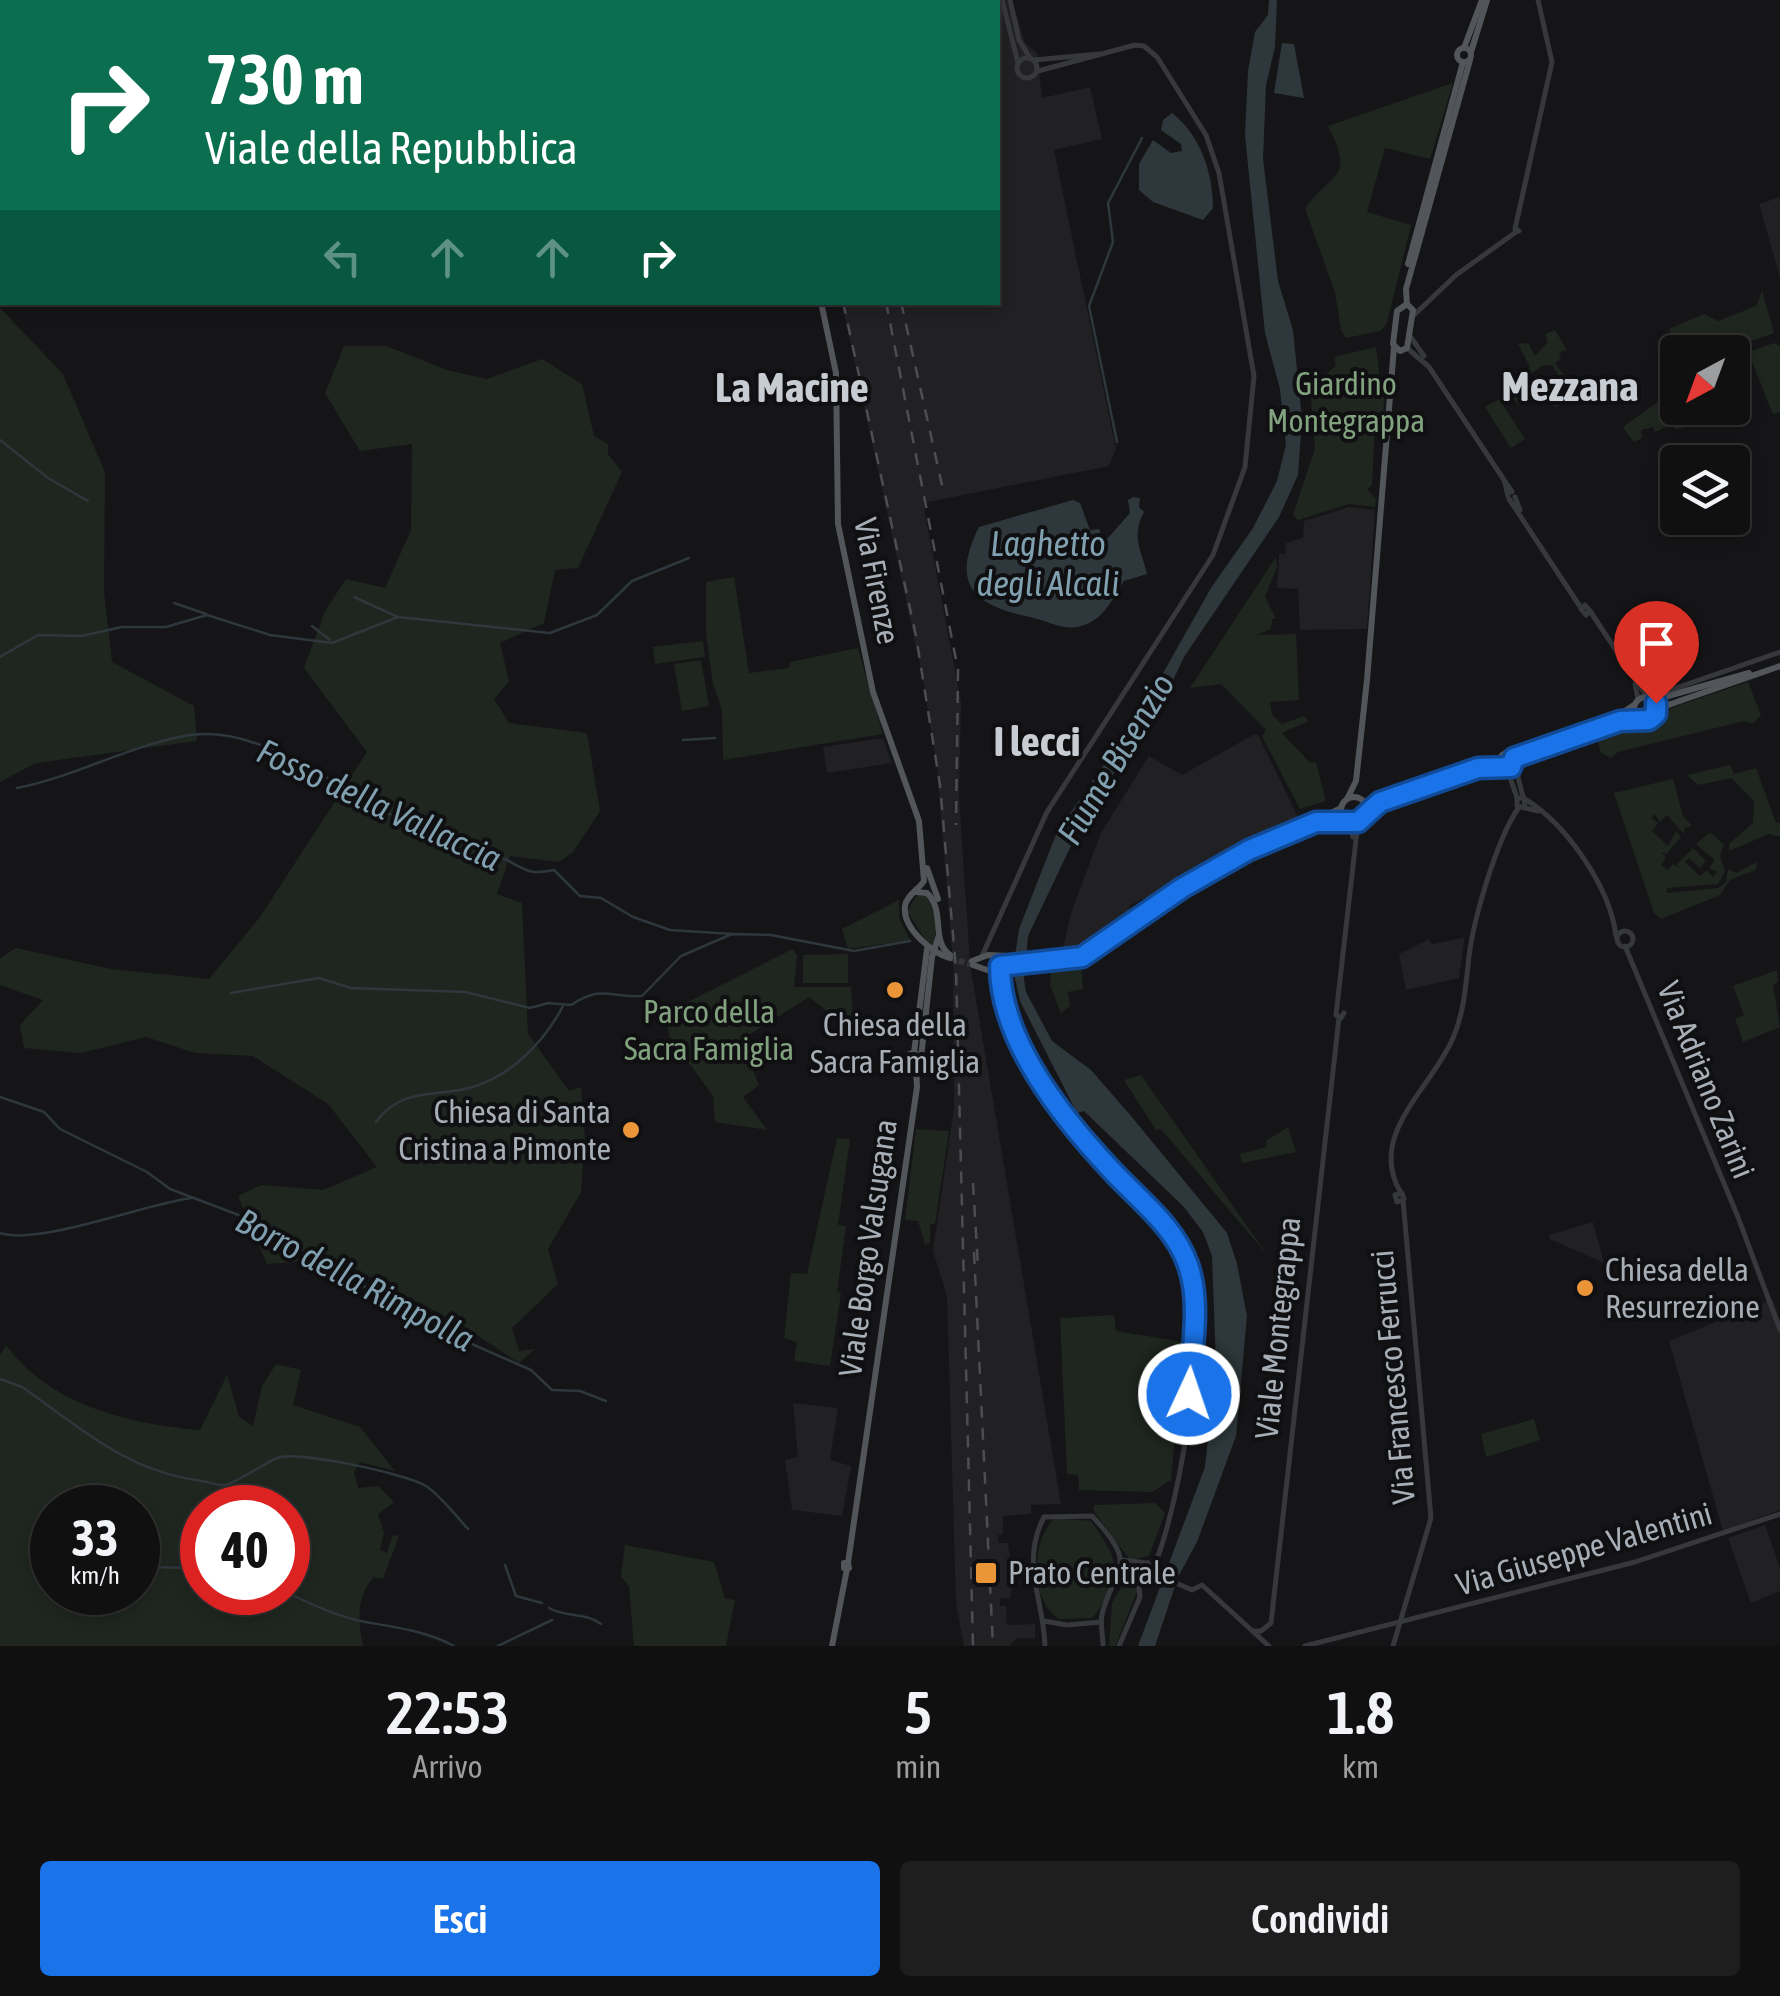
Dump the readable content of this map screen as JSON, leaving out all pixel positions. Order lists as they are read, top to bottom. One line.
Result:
{"streets":{"main road":["Via Firenze","Viale Borgo Valsugana"],"street":["Via Adriano Zarini","Viale Montegrappa","Via Francesco Ferrucci","Via Giuseppe Valentini"]},"crossings":[["Via Francesco Ferrucci","Via Giuseppe Valentini"]],"districts":["Mezzana","La Macine","I lecci"],"water":["Laghetto degli Alcali","Fiume Bisenzio","Fosso della Vallaccia","Borro della Rimpolla"],"parks":["Giardino Montegrappa","Parco della Sacra Famiglia"],"places":{"other":["Chiesa della Sacra Famiglia","Chiesa di Santa Cristina a Pimonte","Chiesa della Resurrezione"],"transit":["Prato Centrale"]},"north":"bottom left","page":{"turn":["730 m","Viale della Repubblica"],"speed":"33 km/h","limit":"40","eta":["22:53","Arrivo","5","min","1.8","km"],"buttons":["Esci","Condividi"]}}
